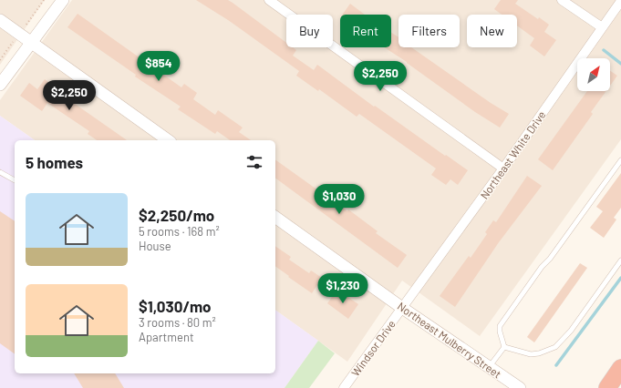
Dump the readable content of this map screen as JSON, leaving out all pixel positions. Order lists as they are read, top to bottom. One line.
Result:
{"streets":{"street":["Northeast White Drive","Northeast Mulberry Street","Windsor Drive"]},"crossings":[["Northeast White Drive","Northeast Mulberry Street"],["Northeast White Drive","Windsor Drive"],["Northeast Mulberry Street","Windsor Drive"]],"north":"top right","page":{"chip":["Buy","Rent","Filters","New"],"price":["$854","$2,250","$2,250","$1,030","$1,230"],"heading":"5 homes","list":[{"name":"$2,250/mo","note":"5 rooms · 168 m² · House"},{"name":"$1,030/mo","note":"3 rooms · 80 m² · Apartment"}]}}
